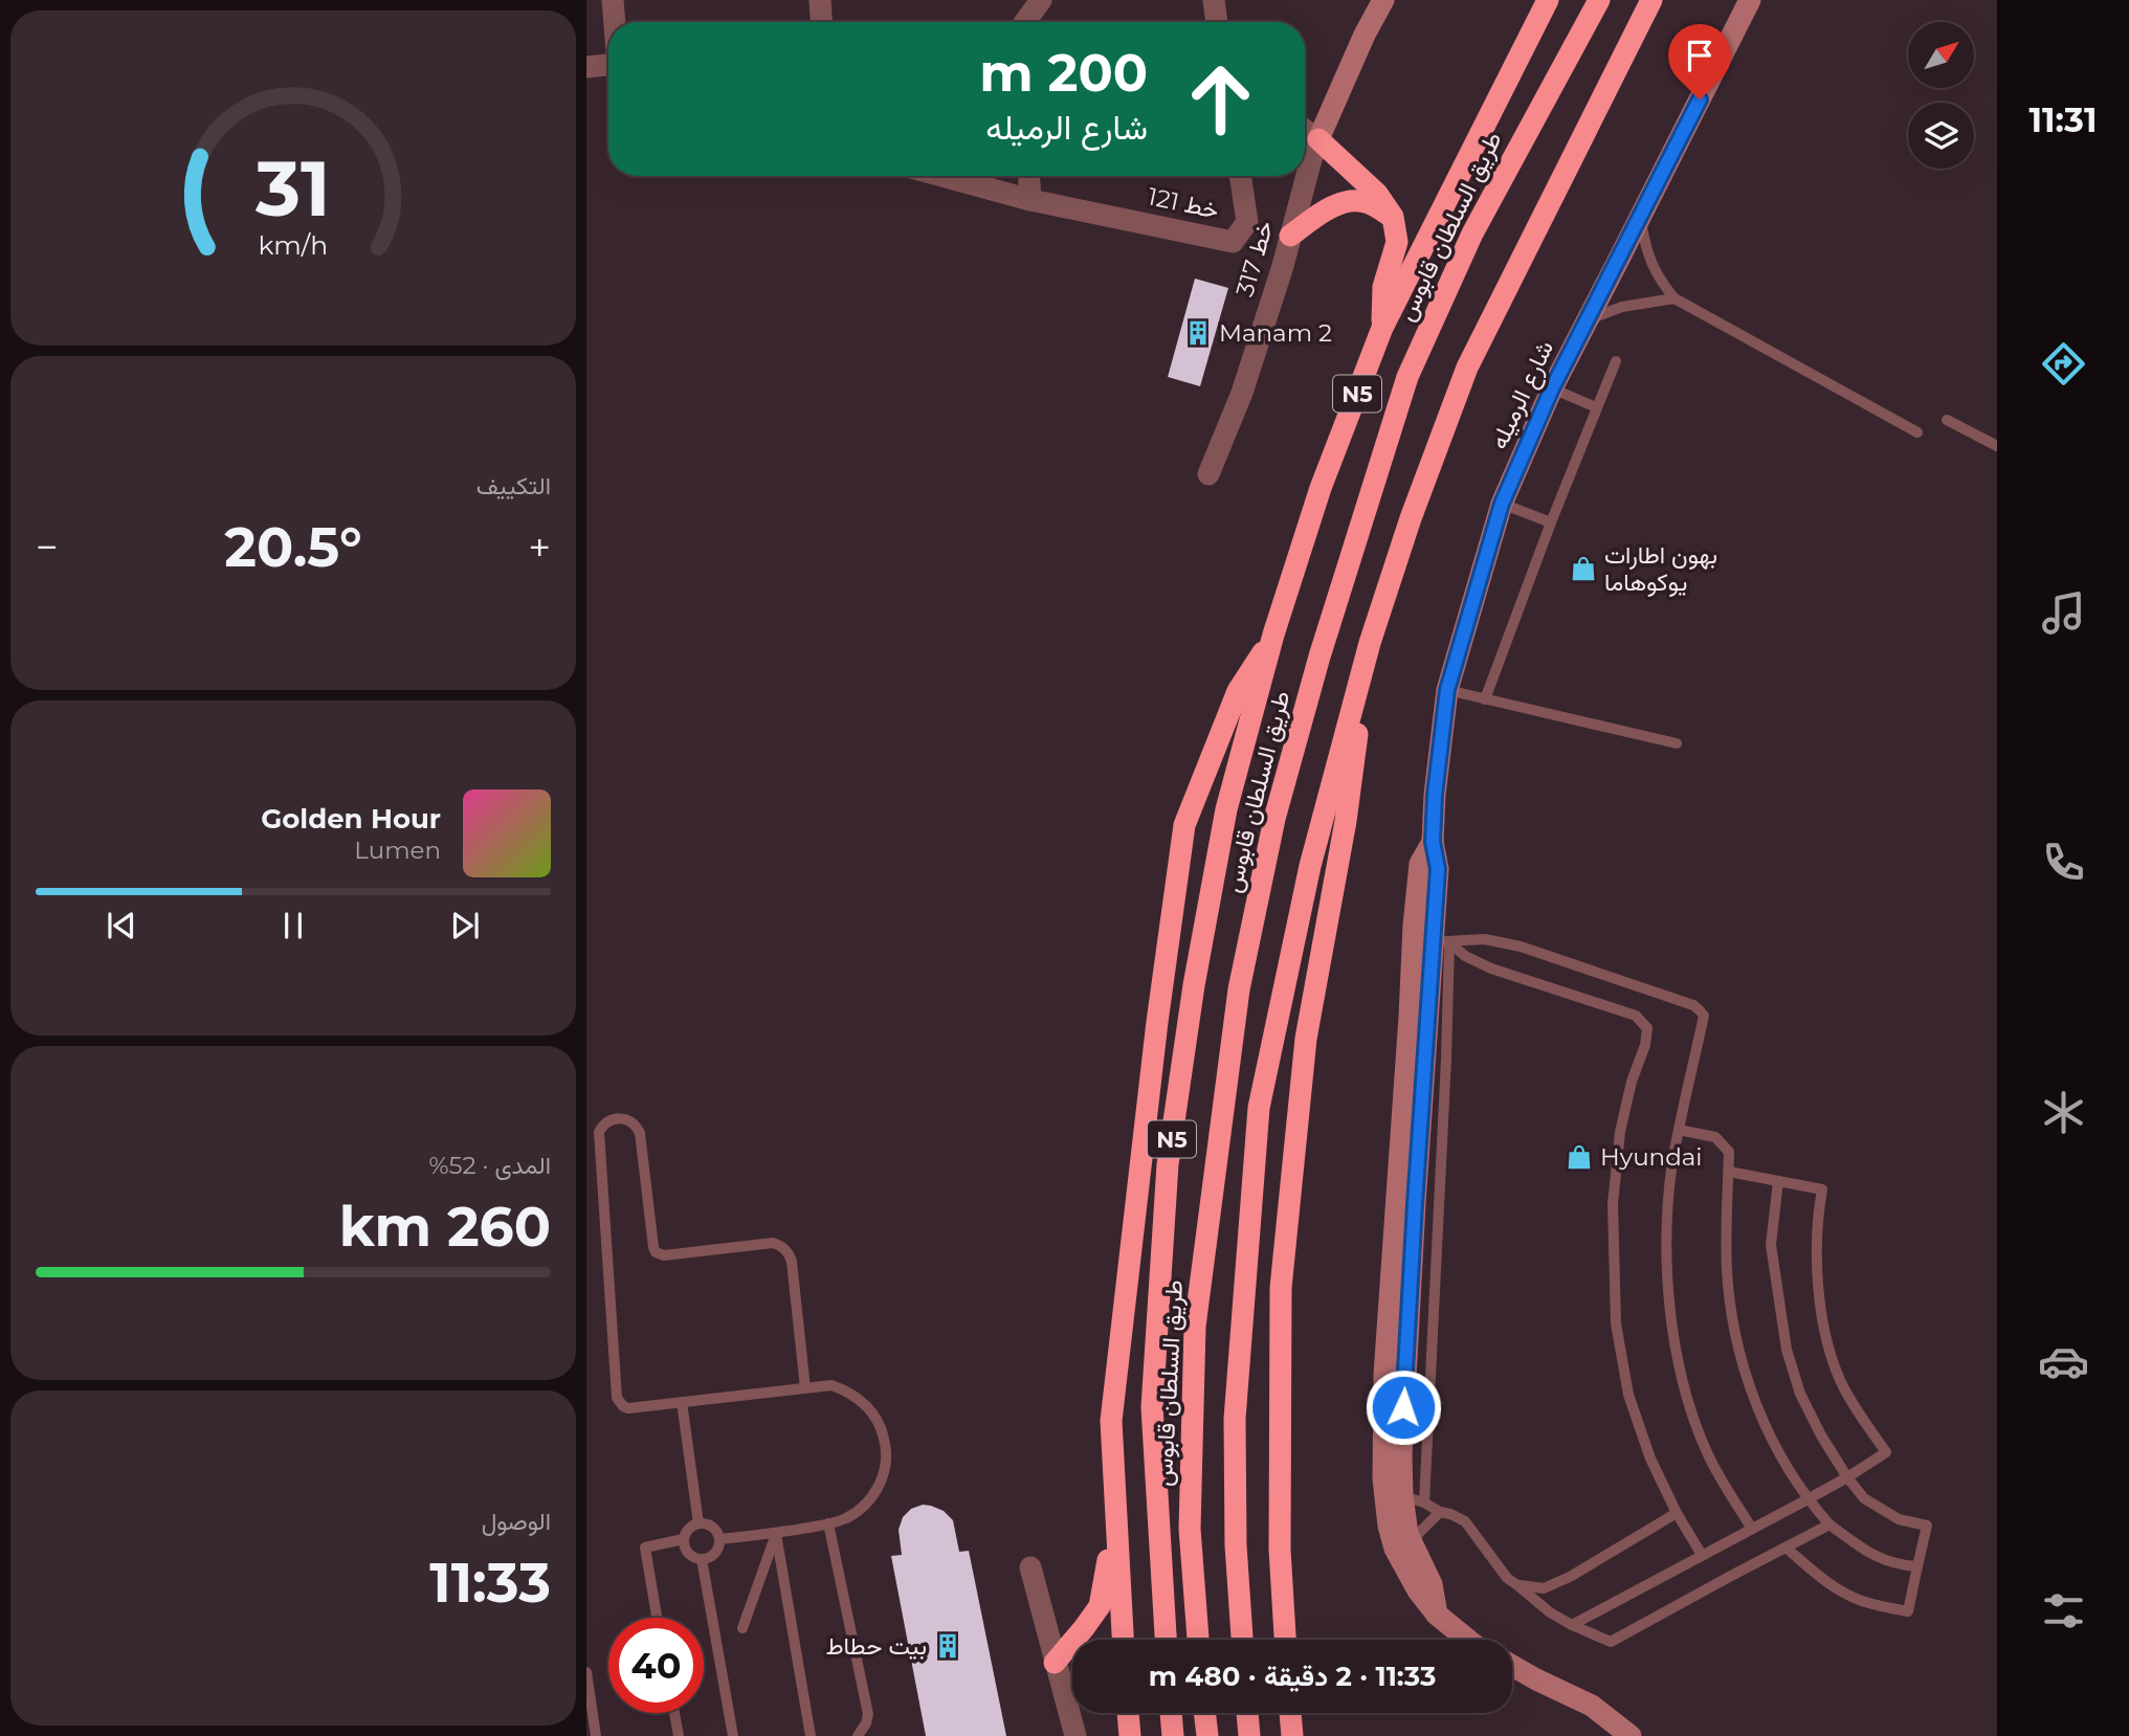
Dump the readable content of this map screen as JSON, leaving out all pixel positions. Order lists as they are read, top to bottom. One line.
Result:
{"streets":{"highway":["طريق السلطان قابوس","N5"],"street":["خط 121","خط 317","شارع الرميله"]},"places":{"building":["Manam 2","بيت حطاط"],"shop":["بهون اطارات يوكوهاما","Hyundai"]},"north":"top right","page":{"tabs":"11:31","turn":["200 m","شارع الرميله"],"tile":["التكييف",["المدى · 52%","260 km"],["الوصول","11:33"]],"heat":["−","20.5°","+"],"song":["Golden Hour","Lumen"],"limit":"40","trip":"11:33 · 2 دقيقة · 480 m","gauge":["31","km/h"]}}
